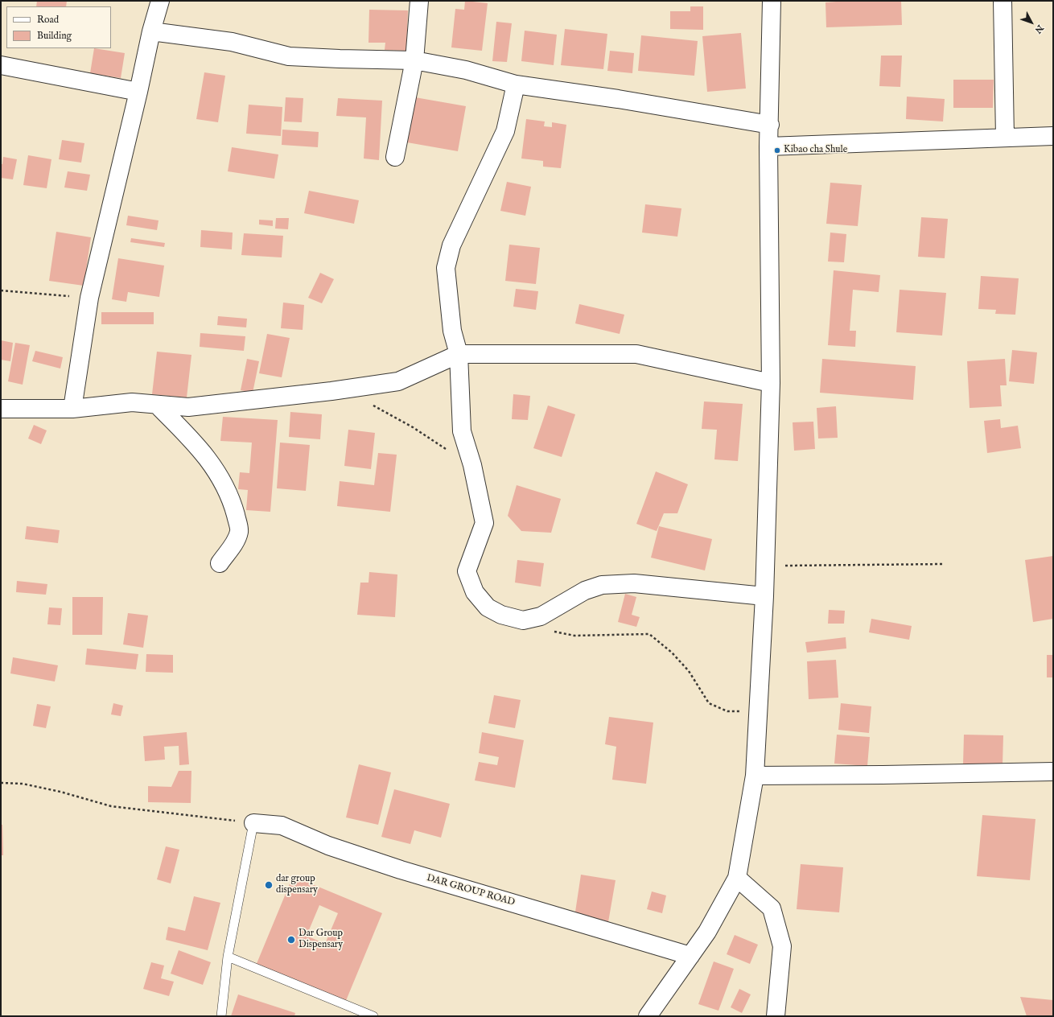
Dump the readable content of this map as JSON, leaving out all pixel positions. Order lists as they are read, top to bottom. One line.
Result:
{"streets":{"street":["DAR GROUP ROAD"]},"places":["Kibao cha Shule","dar group dispensary","Dar Group Dispensary"],"legend":["Road","Building"],"north":"bottom right"}
